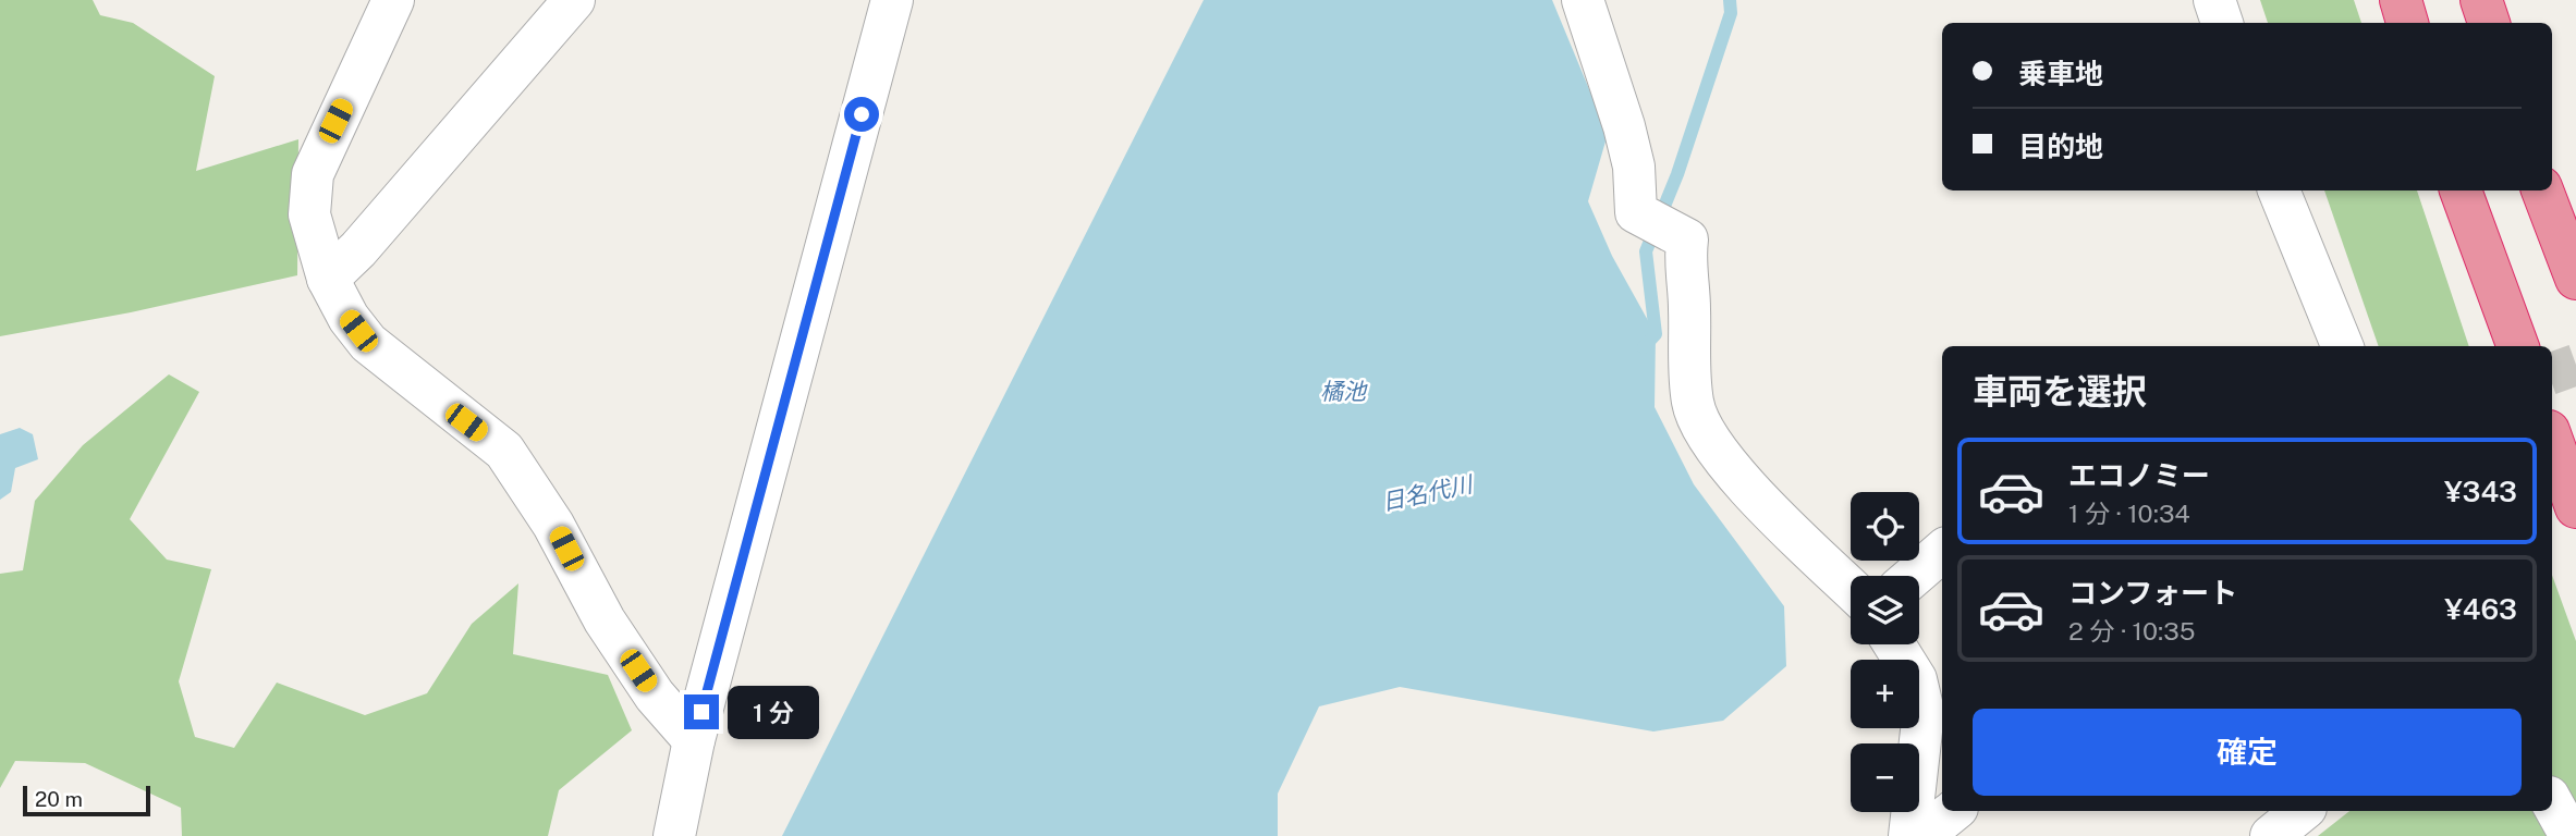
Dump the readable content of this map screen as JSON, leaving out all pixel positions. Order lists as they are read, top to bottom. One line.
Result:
{"water":["橘池","日名代川"],"scale_bar":"20 m","page":{"banner":["乗車地","目的地"],"heading":"車両を選択","list":[{"name":"エコノミー","note":"1 分 · 10:34","value":"¥343"},{"name":"コンフォート","note":"2 分 · 10:35","value":"¥463"}],"map_buttons":["+","−"],"bubble":"1 分","buttons":"確定","scale":"20 m"}}
